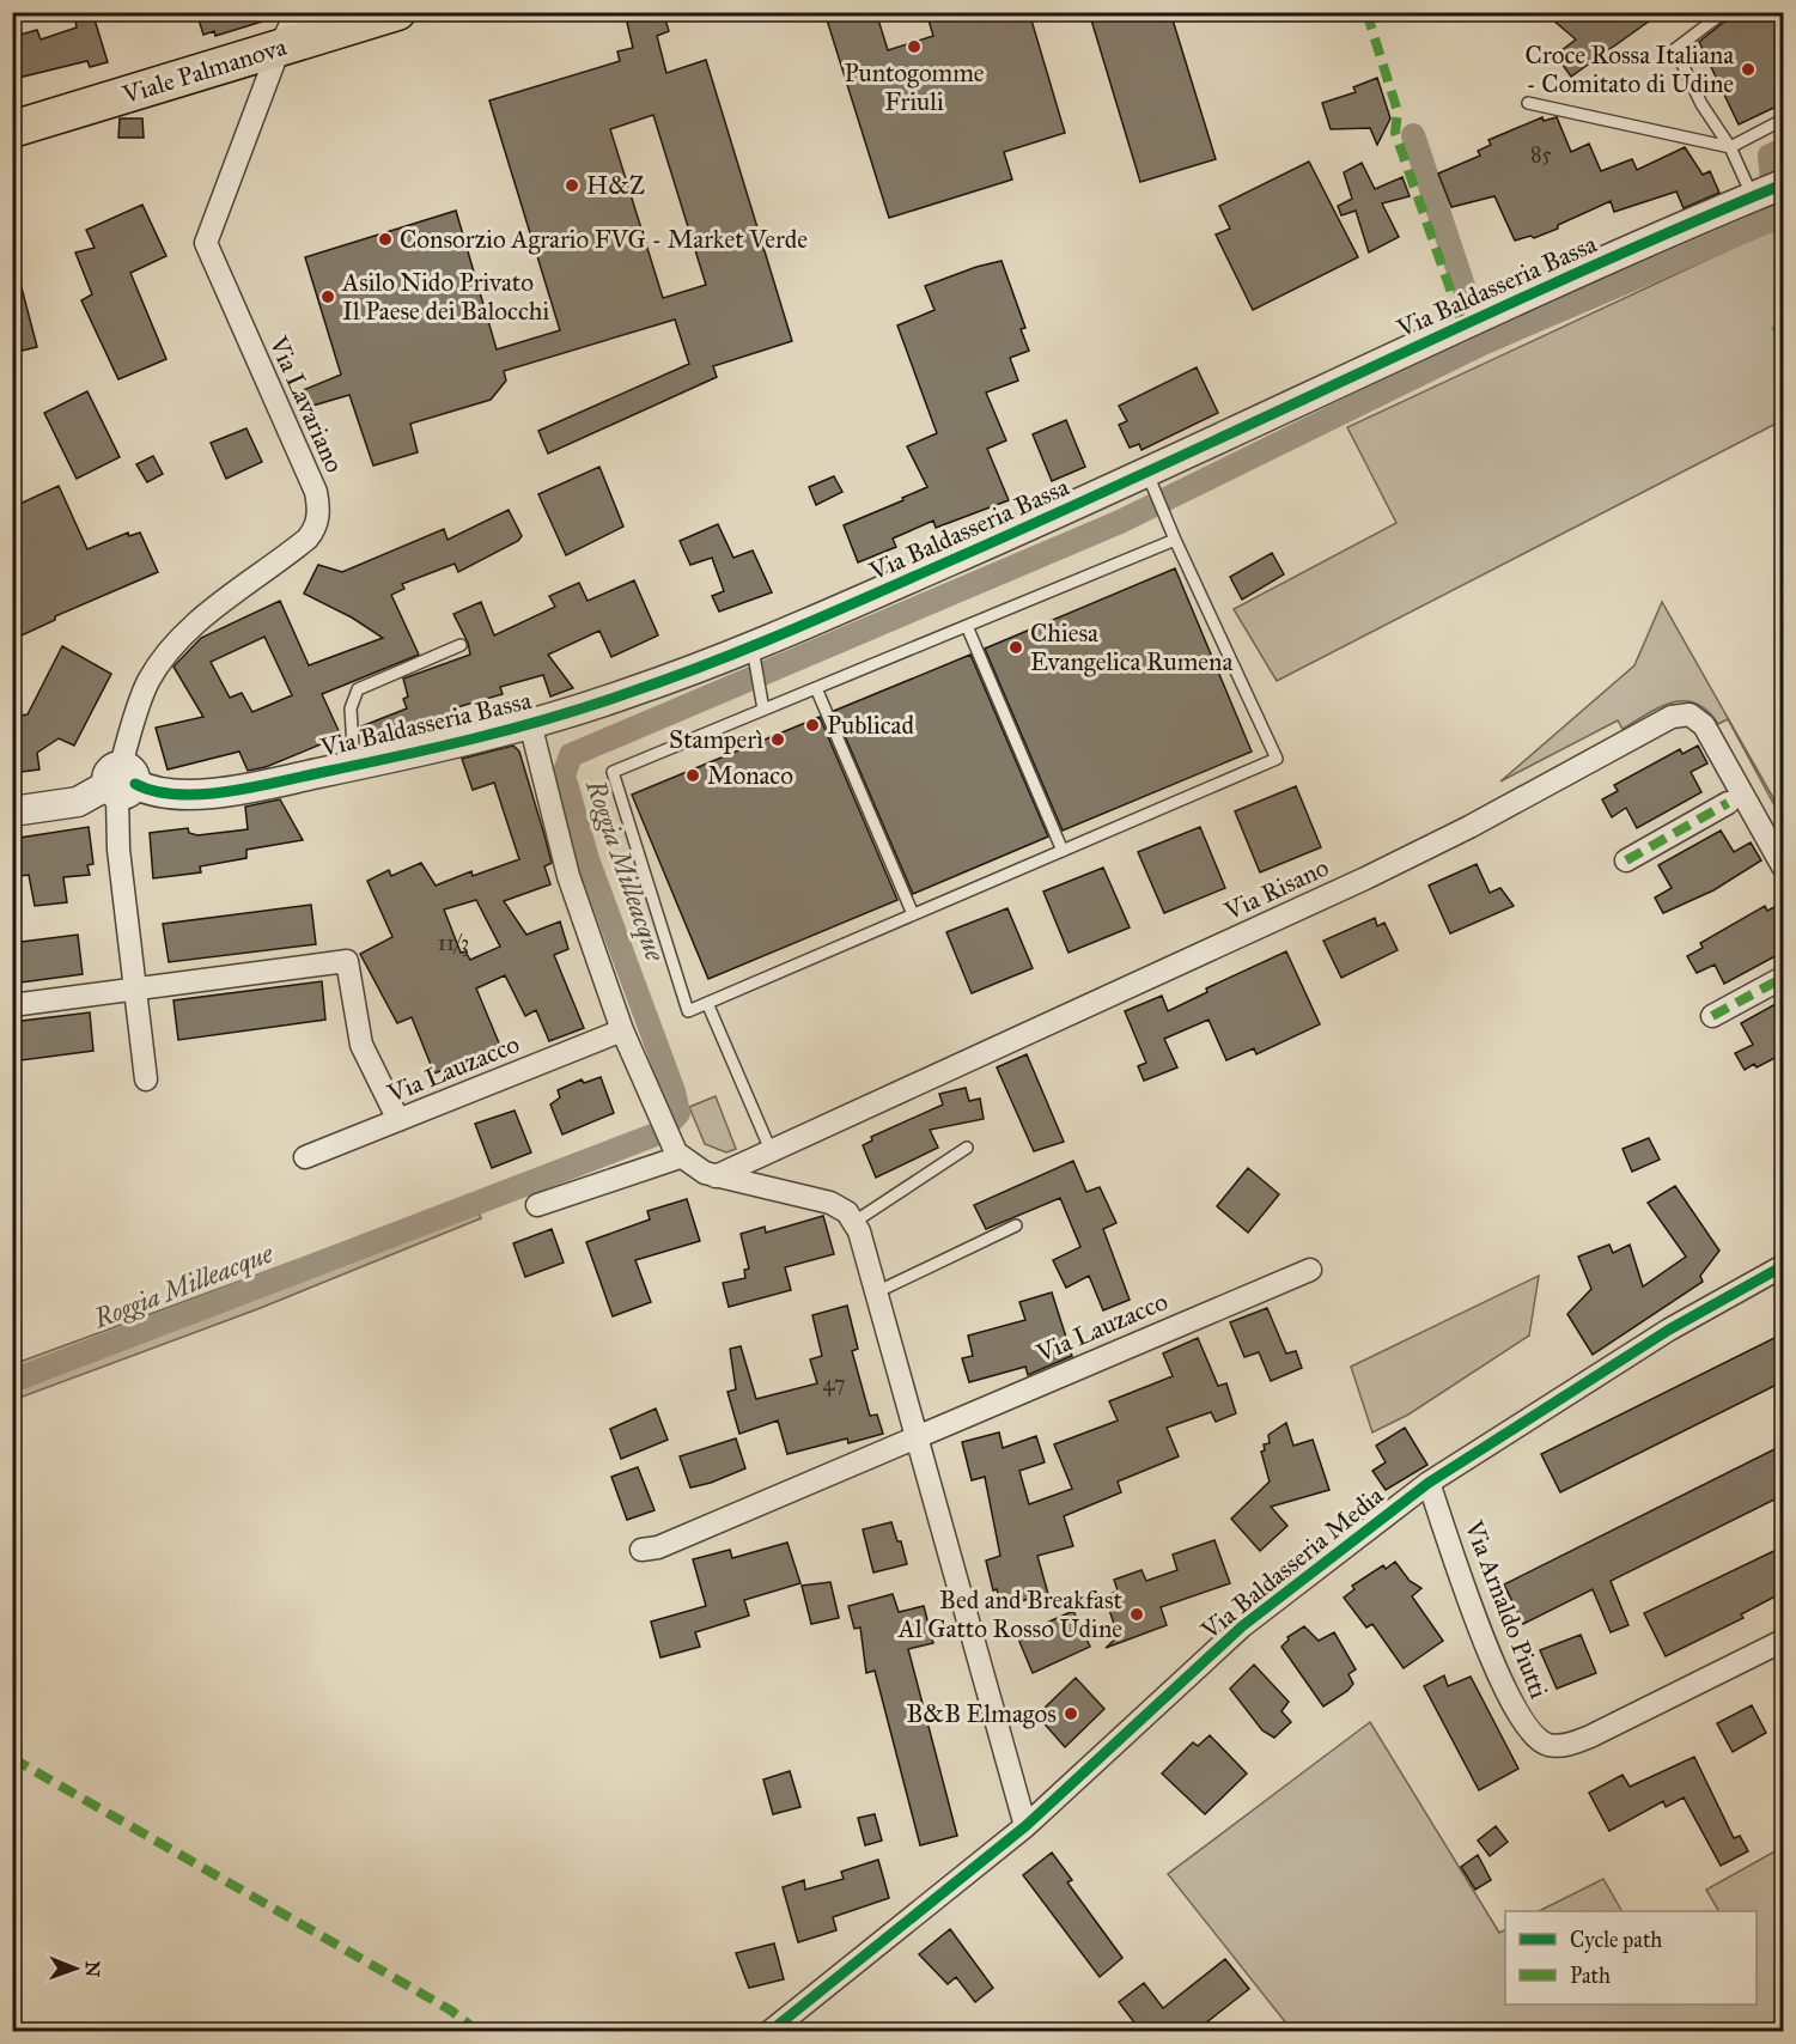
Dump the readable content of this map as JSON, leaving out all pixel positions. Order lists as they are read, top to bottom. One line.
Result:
{"streets":{"main road":["Viale Palmanova"],"street":["Via Baldasseria Bassa","Via Lavariano","Via Risano","Via Lauzacco","Via Baldasseria Media","Via Arnaldo Piutti"]},"crossings":[["Viale Palmanova","Via Lavariano"],["Via Baldasseria Bassa","Via Lavariano"],["Via Baldasseria Media","Via Arnaldo Piutti"]],"water":["Roggia Milleacque"],"places":["Puntogomme Friuli","Croce Rossa Italiana - Comitato di Udine","H&Z","Consorzio Agrario FVG - Market Verde","Asilo Nido Privato Il Paese dei Balocchi","Chiesa Evangelica Rumena","Publicad","Stamperì","Monaco","Bed and Breakfast Al Gatto Rosso Udine","B&B Elmagos"],"house_numbers":["85","11/3","47"],"legend":["Cycle path","Path"],"north":"right"}
